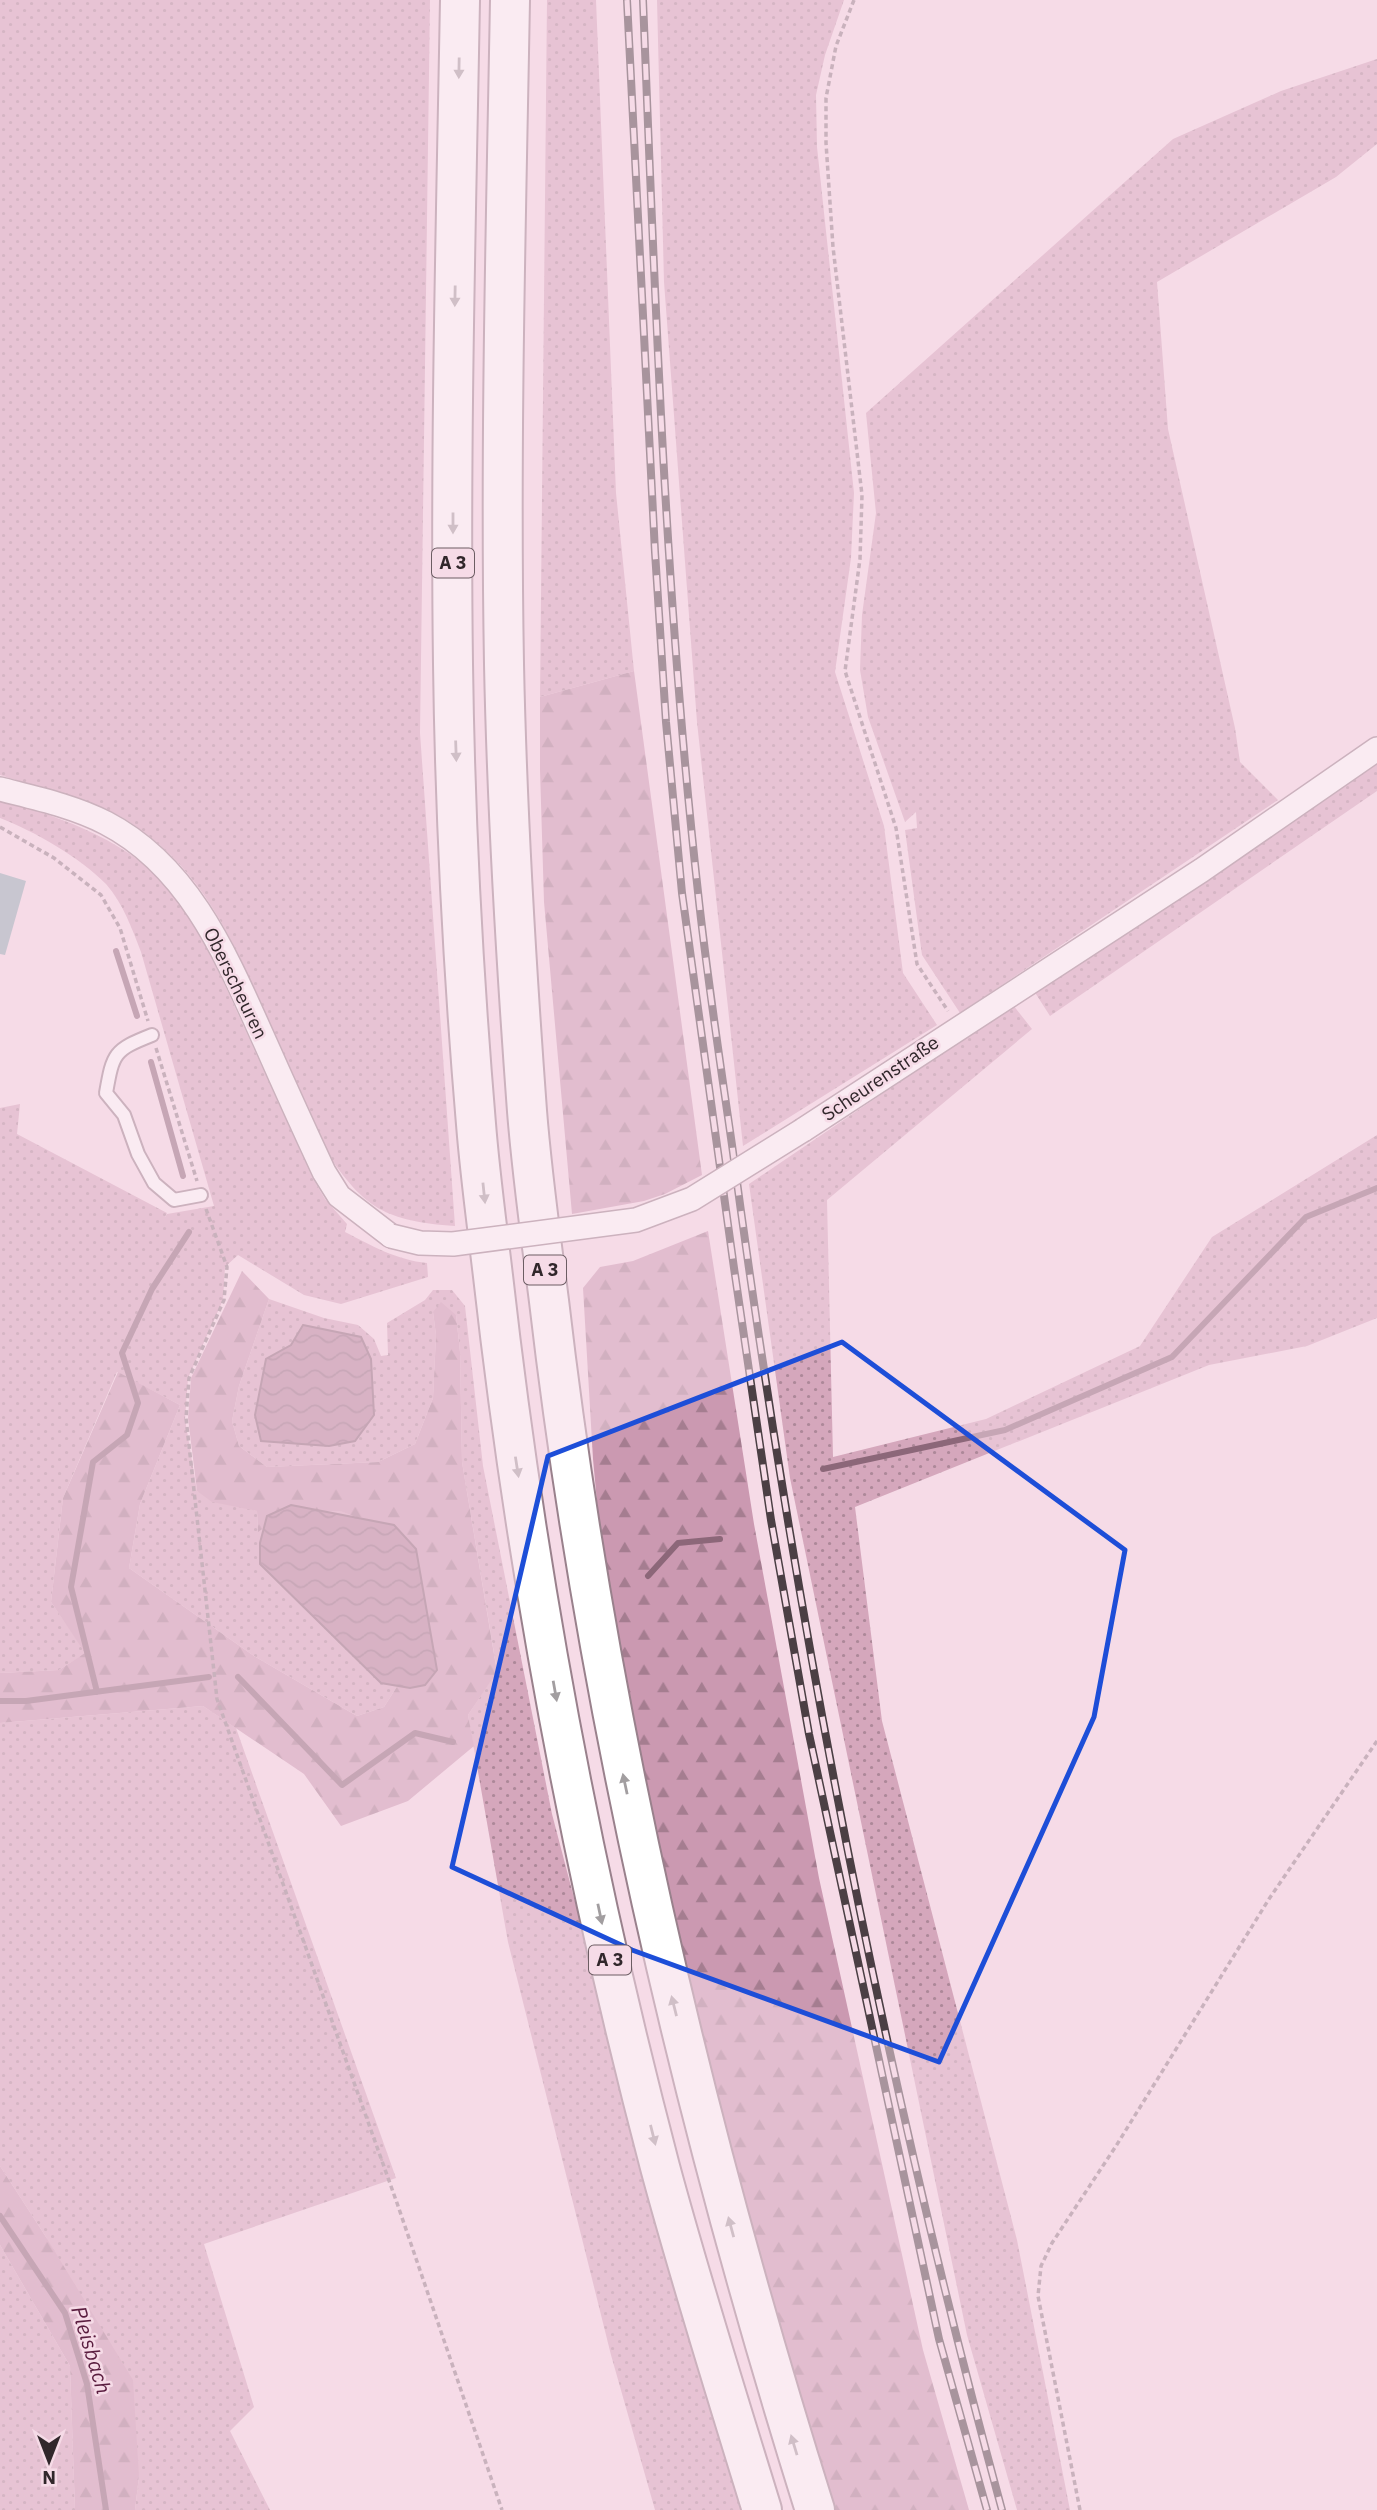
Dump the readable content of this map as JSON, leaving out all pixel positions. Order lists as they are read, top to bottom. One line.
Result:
{"streets":{"highway":["A 3"],"street":["Oberscheuren","Scheurenstraße"]},"crossings":[["Oberscheuren","Scheurenstraße"]],"water":["Pleisbach"],"north":"bottom"}
